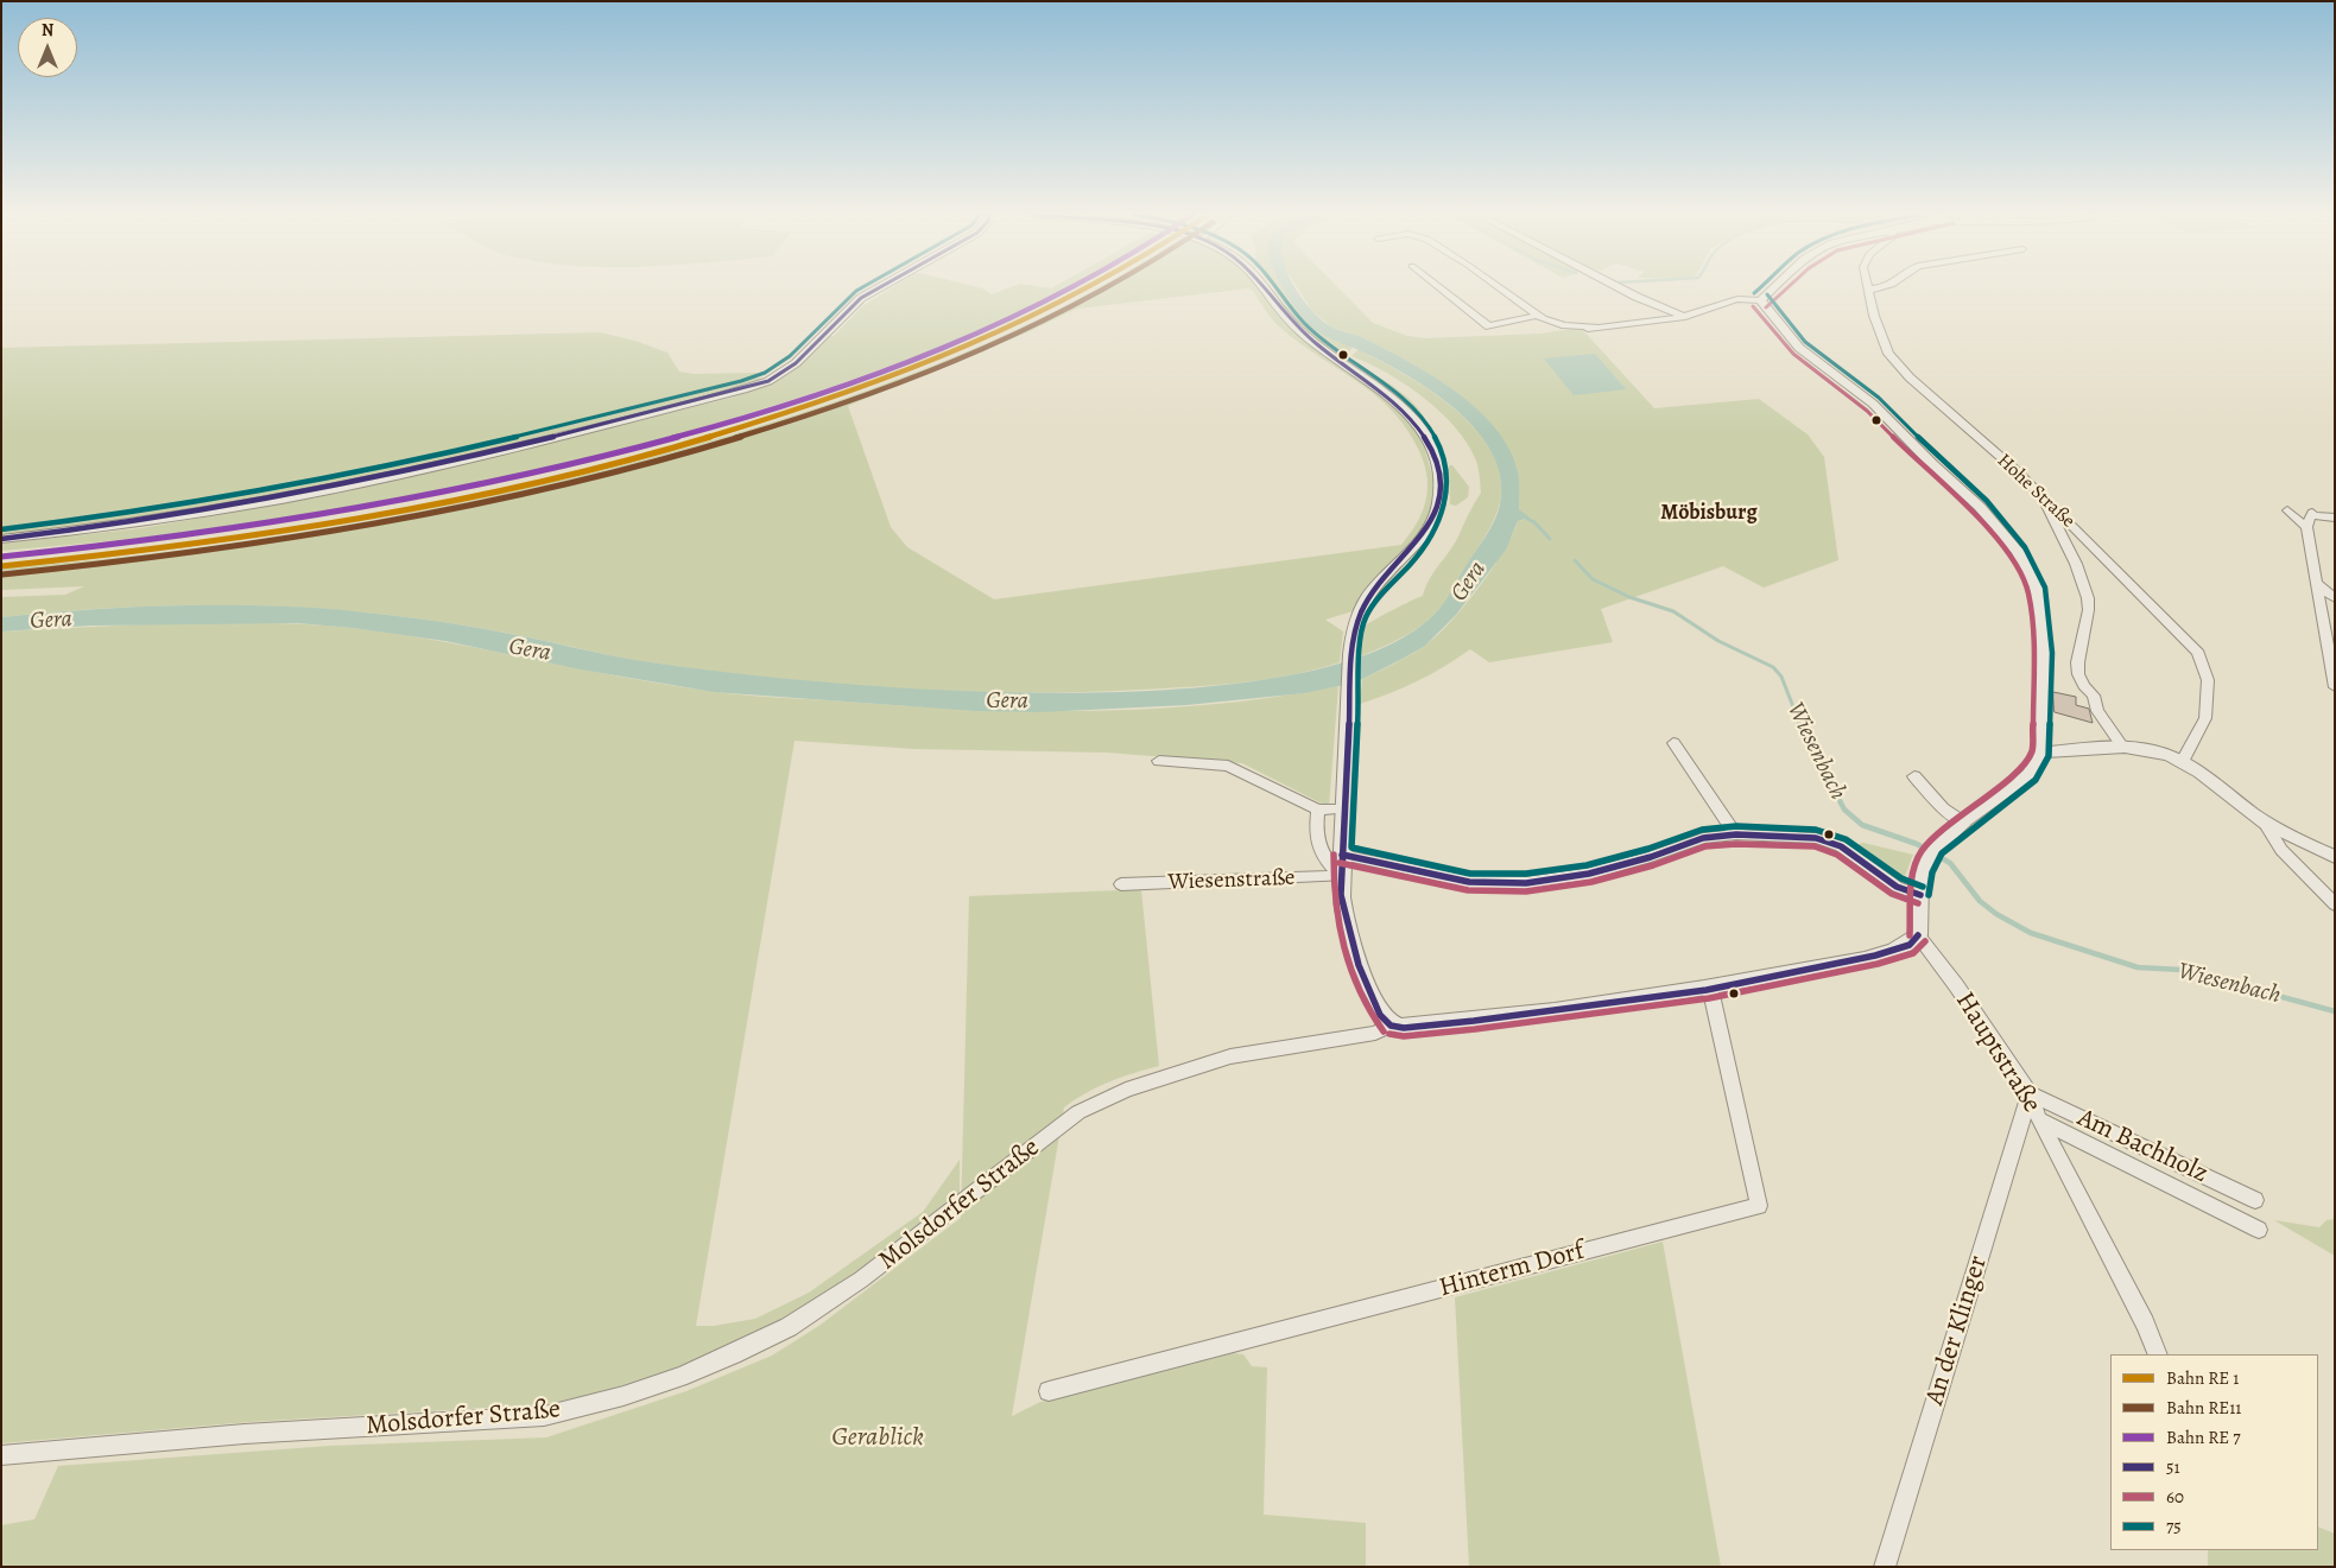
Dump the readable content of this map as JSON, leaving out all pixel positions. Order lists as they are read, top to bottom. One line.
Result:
{"streets":{"street":["Hohe Straße","Wiesenstraße","Hauptstraße","Am Bachholz","Molsdorfer Straße","Hinterm Dorf","An der Klinger"]},"crossings":[["Hauptstraße","Am Bachholz"],["Hauptstraße","Molsdorfer Straße"],["Hauptstraße","An der Klinger"],["Am Bachholz","An der Klinger"],["Molsdorfer Straße","Hinterm Dorf"]],"districts":["Möbisburg"],"water":["Gera","Wiesenbach"],"parks":["Gerablick"],"lines":["rail line RE11","transit line 51","transit line 60","transit line 75"],"legend":["Bahn RE 1","Bahn RE11","Bahn RE 7","51","60","75"],"north":"top"}
